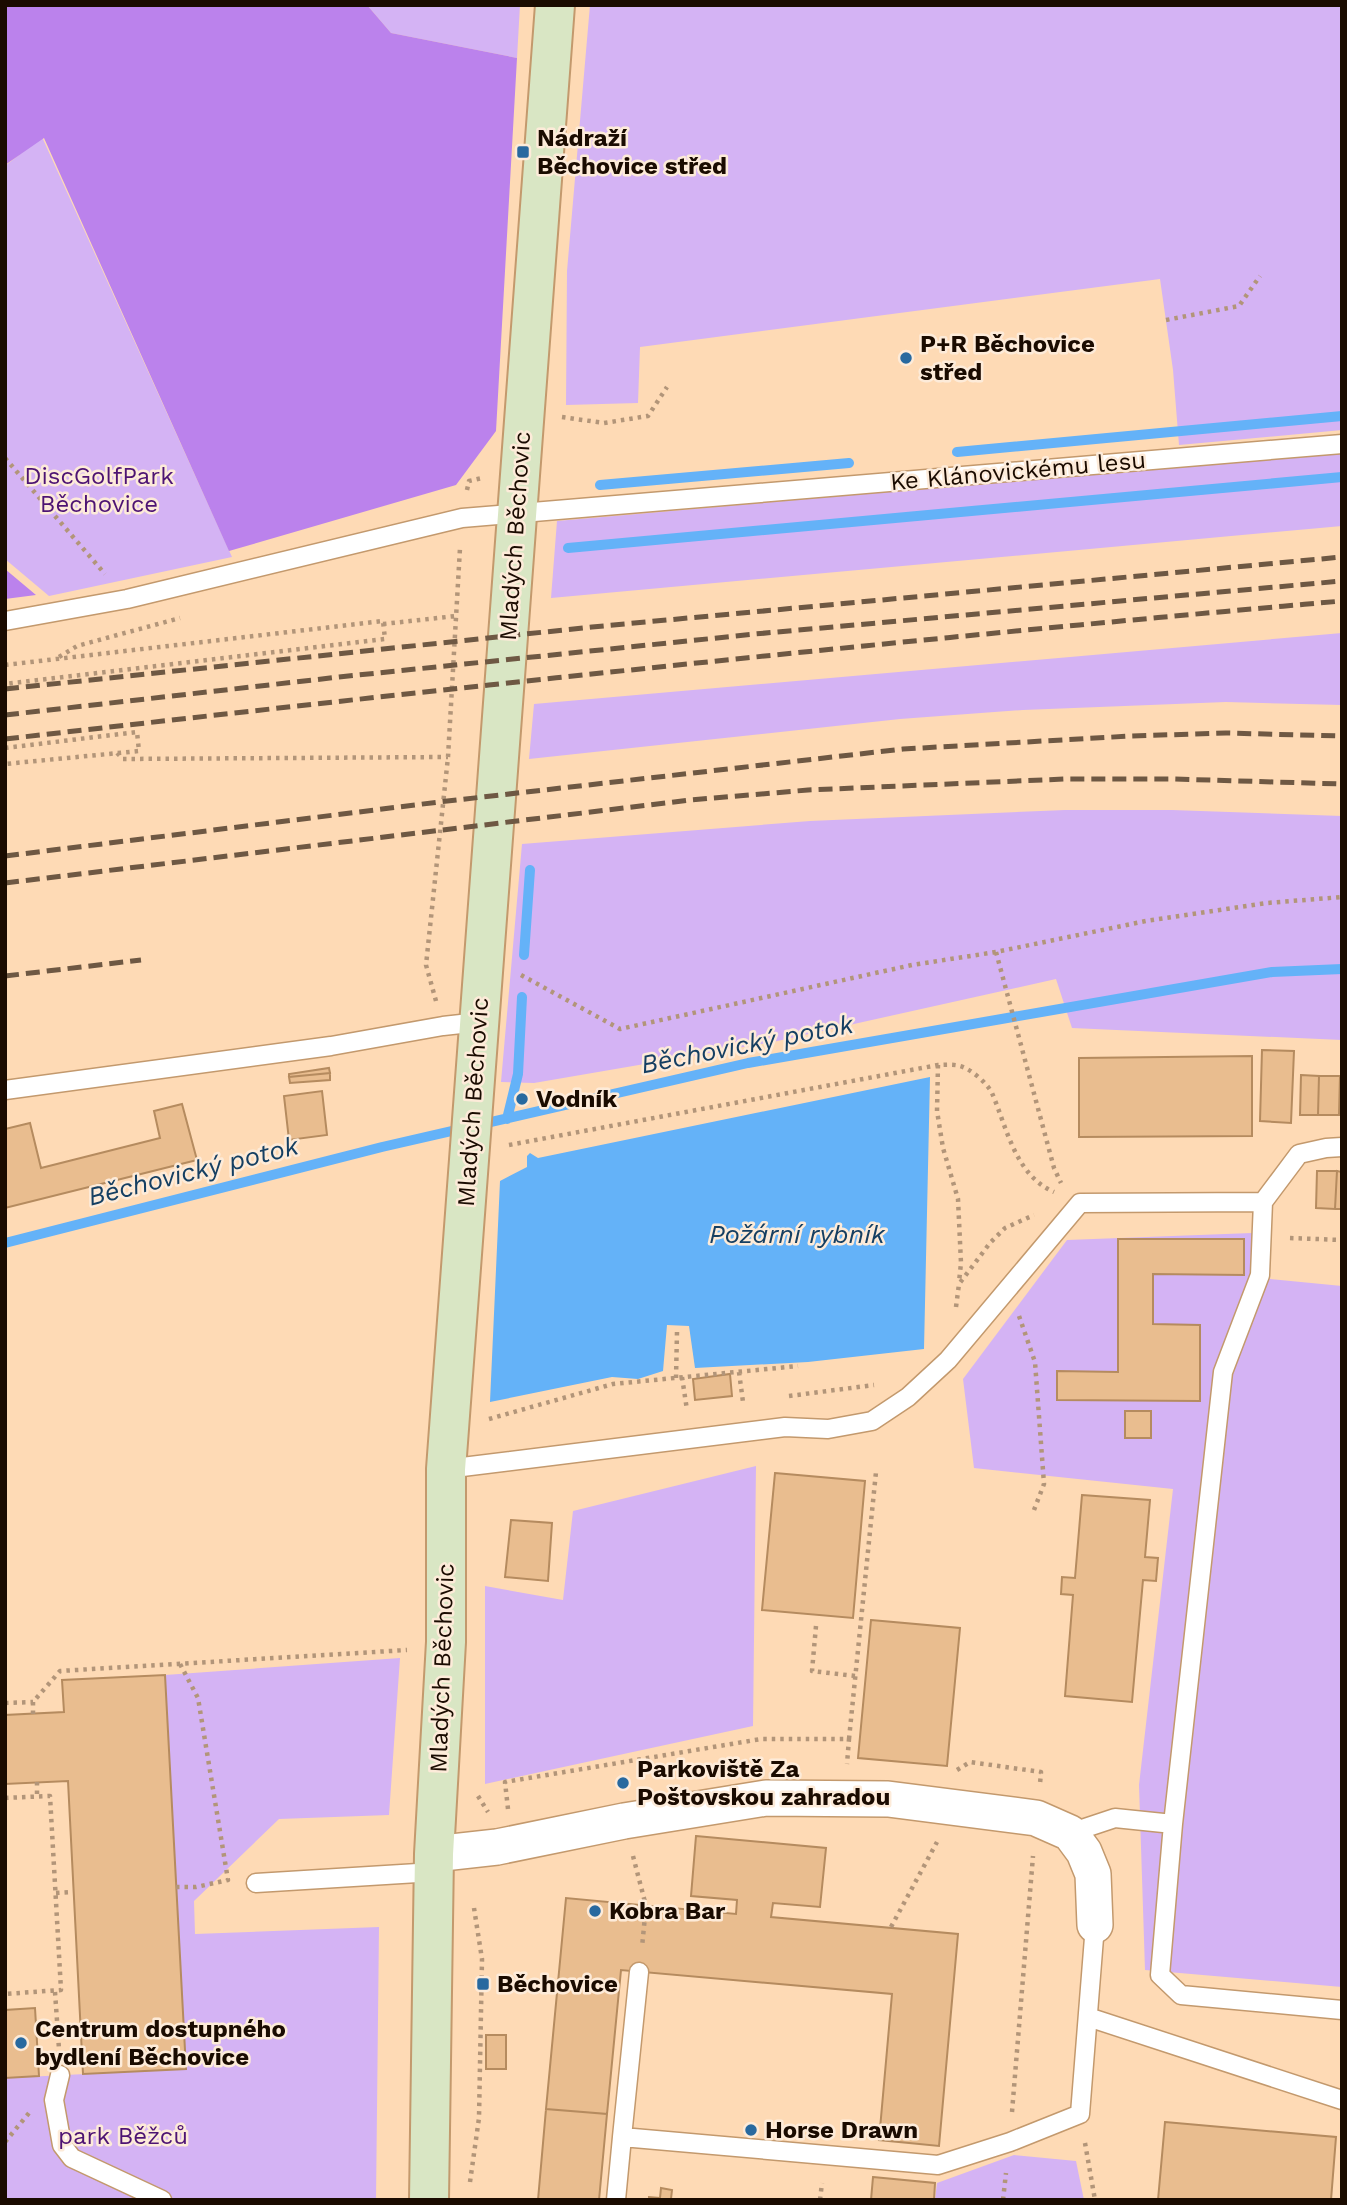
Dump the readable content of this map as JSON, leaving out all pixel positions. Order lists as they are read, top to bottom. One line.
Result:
{"streets":{"street":["Mladých Běchovic"],"lane":["Ke Klánovickému lesu"]},"crossings":[["Ke Klánovickému lesu","Mladých Běchovic"]],"water":["Běchovický potok","Požární rybník"],"parks":["DiscGolfPark Běchovice","park Běžců"],"places":{"transit":["Nádraží Běchovice střed","Běchovice"],"other":["P+R Běchovice střed","Vodník","Parkoviště Za Poštovskou zahradou","Kobra Bar","Centrum dostupného bydlení Běchovice","Horse Drawn"]}}
